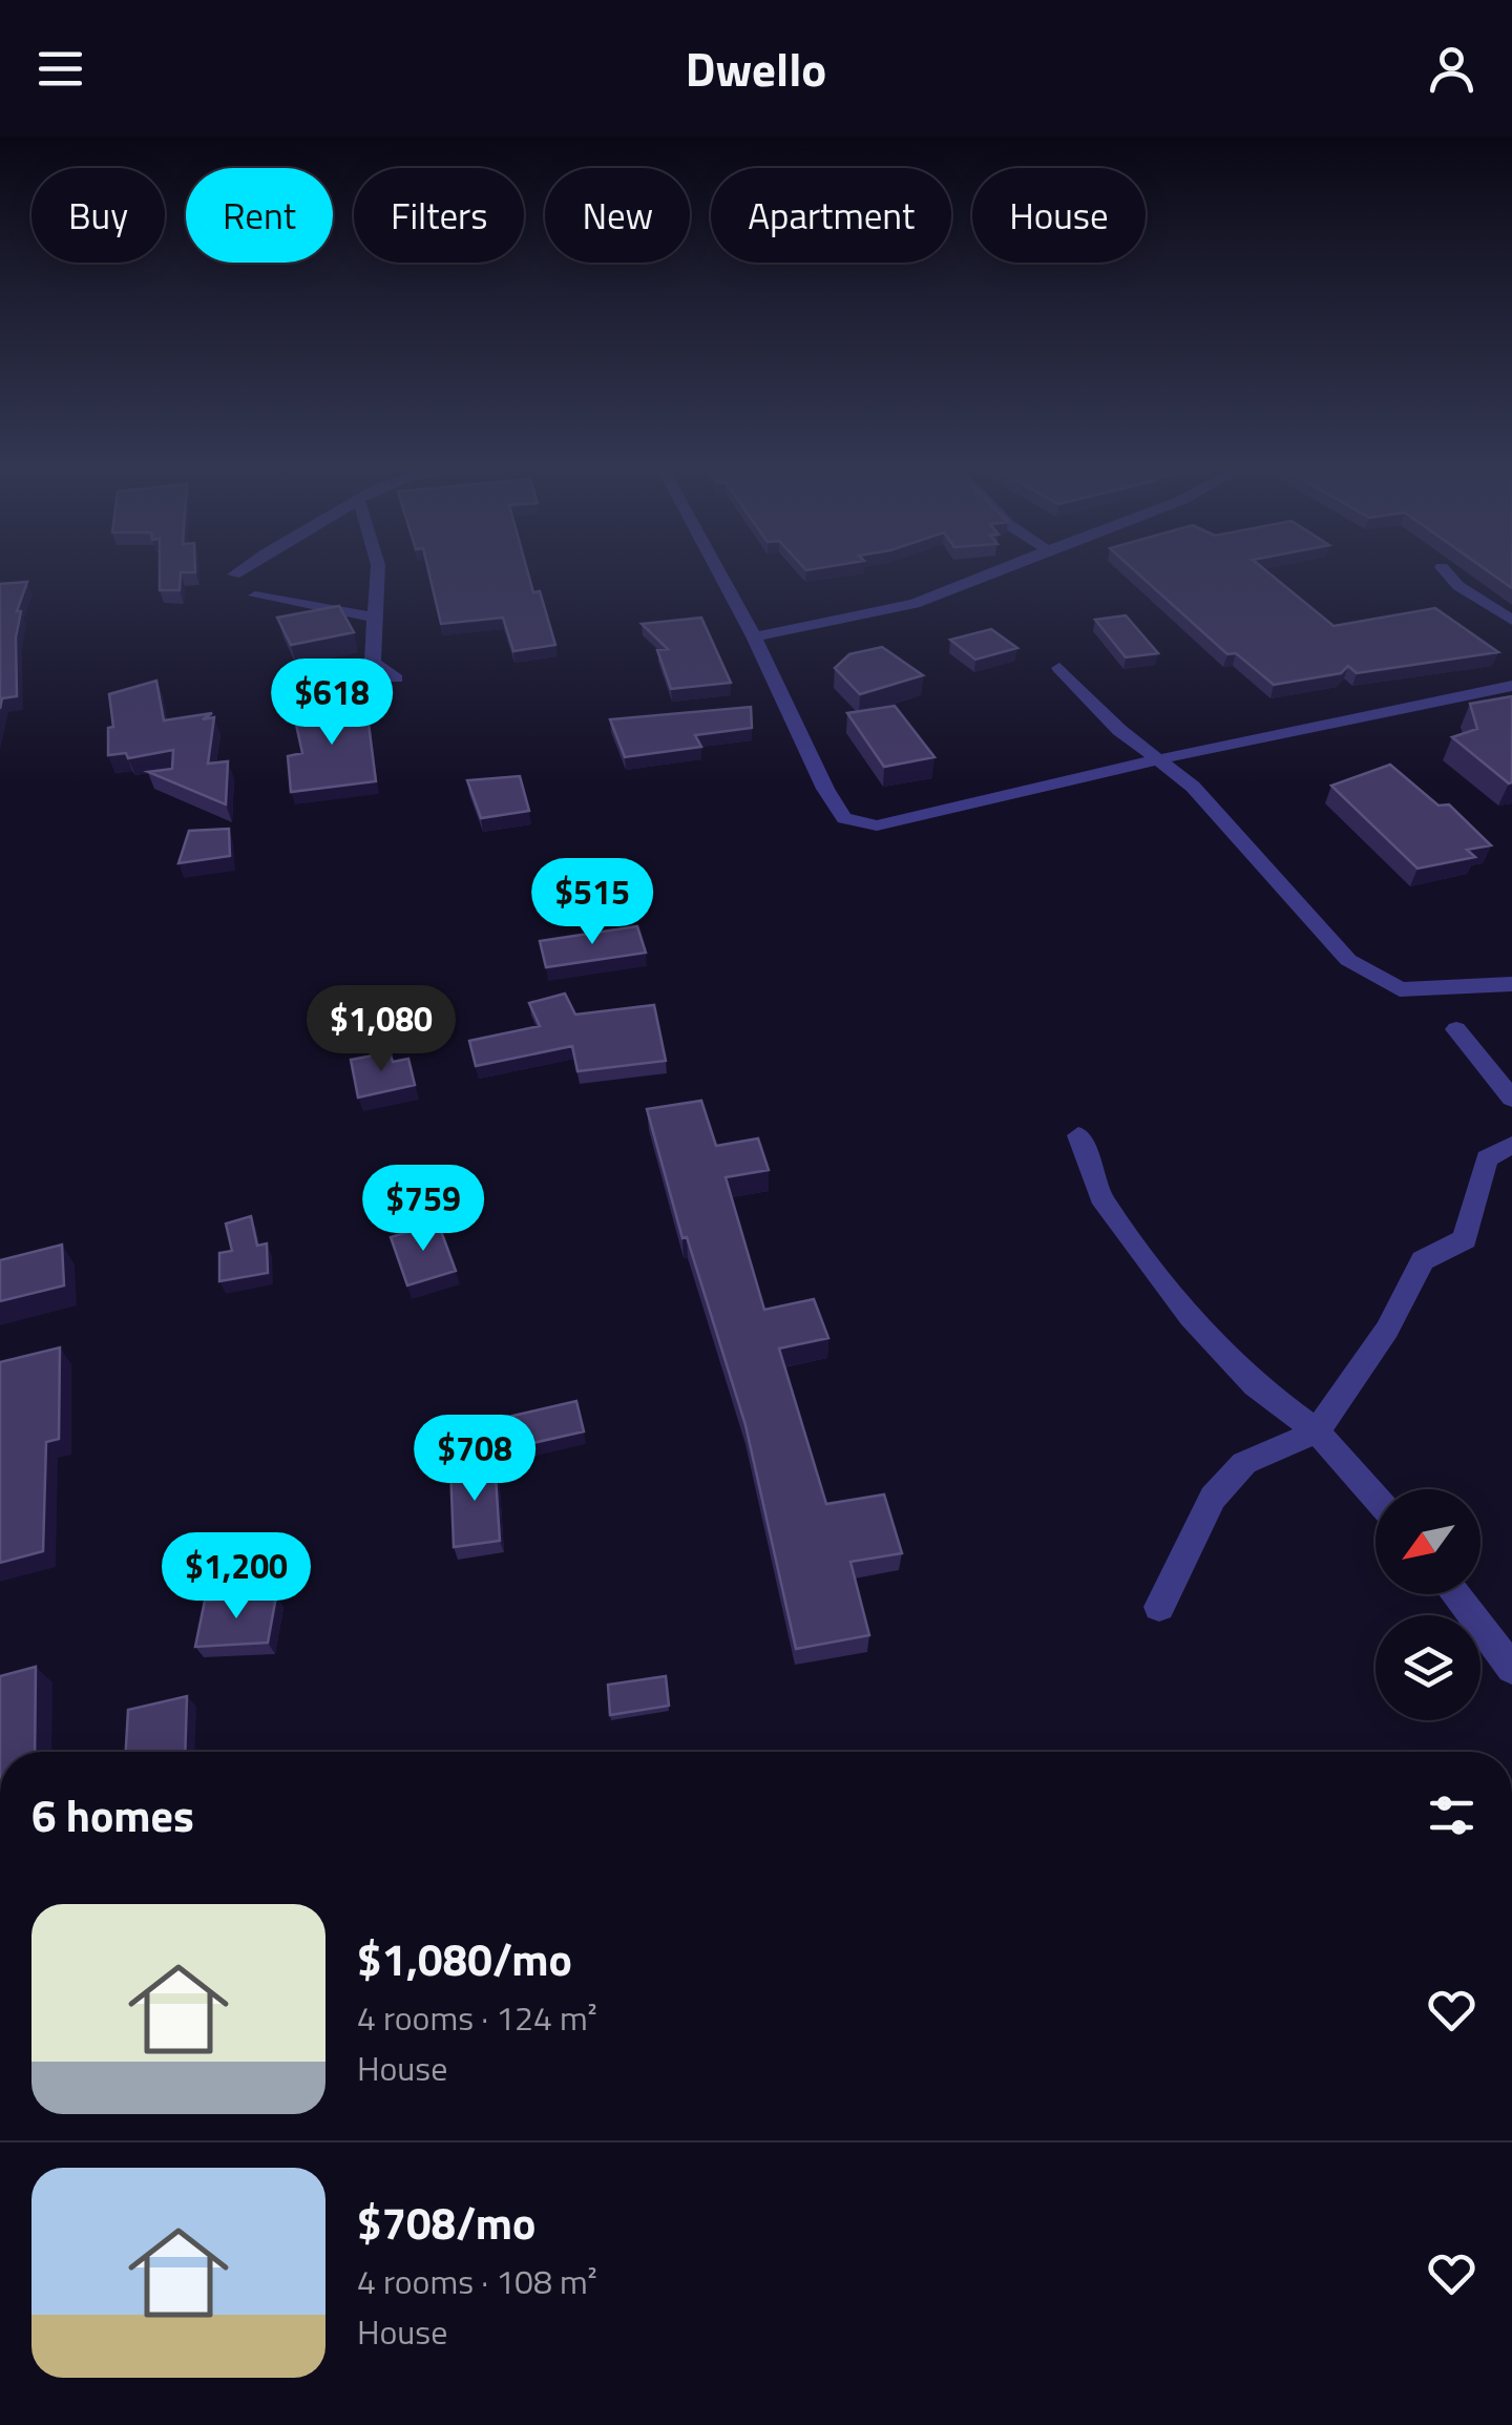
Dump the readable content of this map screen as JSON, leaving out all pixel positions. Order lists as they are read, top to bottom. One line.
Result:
{"north":"bottom left","page":{"header":"Dwello","chip":["Buy","Rent","Filters","New","Apartment","House"],"price":["$618","$515","$1,080","$759","$708","$1,200"],"heading":"6 homes","list":[{"name":"$1,080/mo","note":"4 rooms · 124 m² · House"},{"name":"$708/mo","note":"4 rooms · 108 m² · House"}]}}
